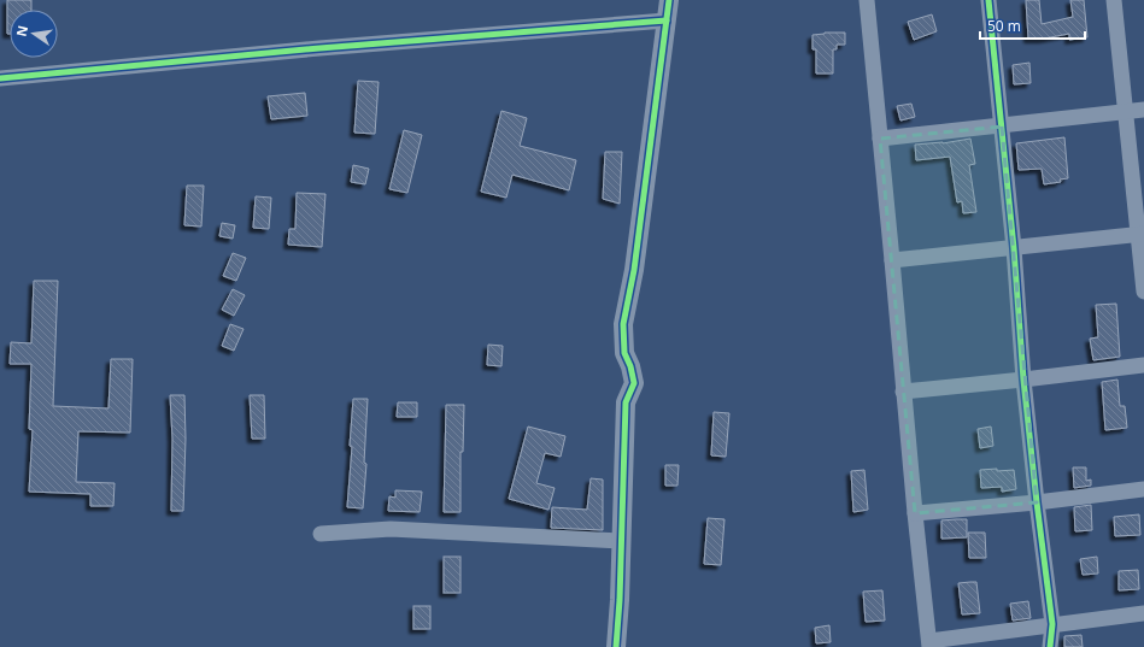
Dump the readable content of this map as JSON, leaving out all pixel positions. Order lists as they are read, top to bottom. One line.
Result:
{"scale_bar":"50 m","north":"left"}
